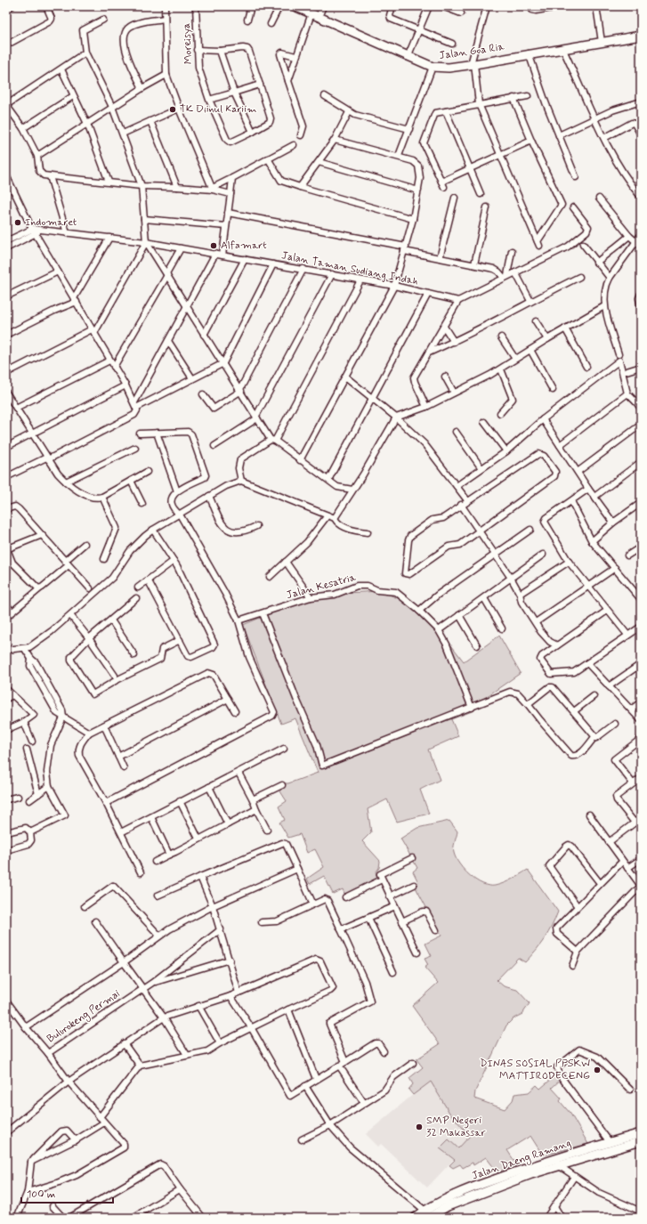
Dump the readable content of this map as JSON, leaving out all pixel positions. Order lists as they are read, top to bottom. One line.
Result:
{"streets":{"main road":["Jalan Goa Ria","Jalan Daeng Ramang"],"street":["Moreisya","Jalan Taman Sudiang Indah","Jalan Kesatria","Bulurokeng Permai"]},"places":["TK Diinul Kariim","Indomaret","Alfamart","DINAS SOSIAL PPSKW MATTIRODECENG","SMP Negeri 32 Makassar"],"scale_bar":"100 m"}
